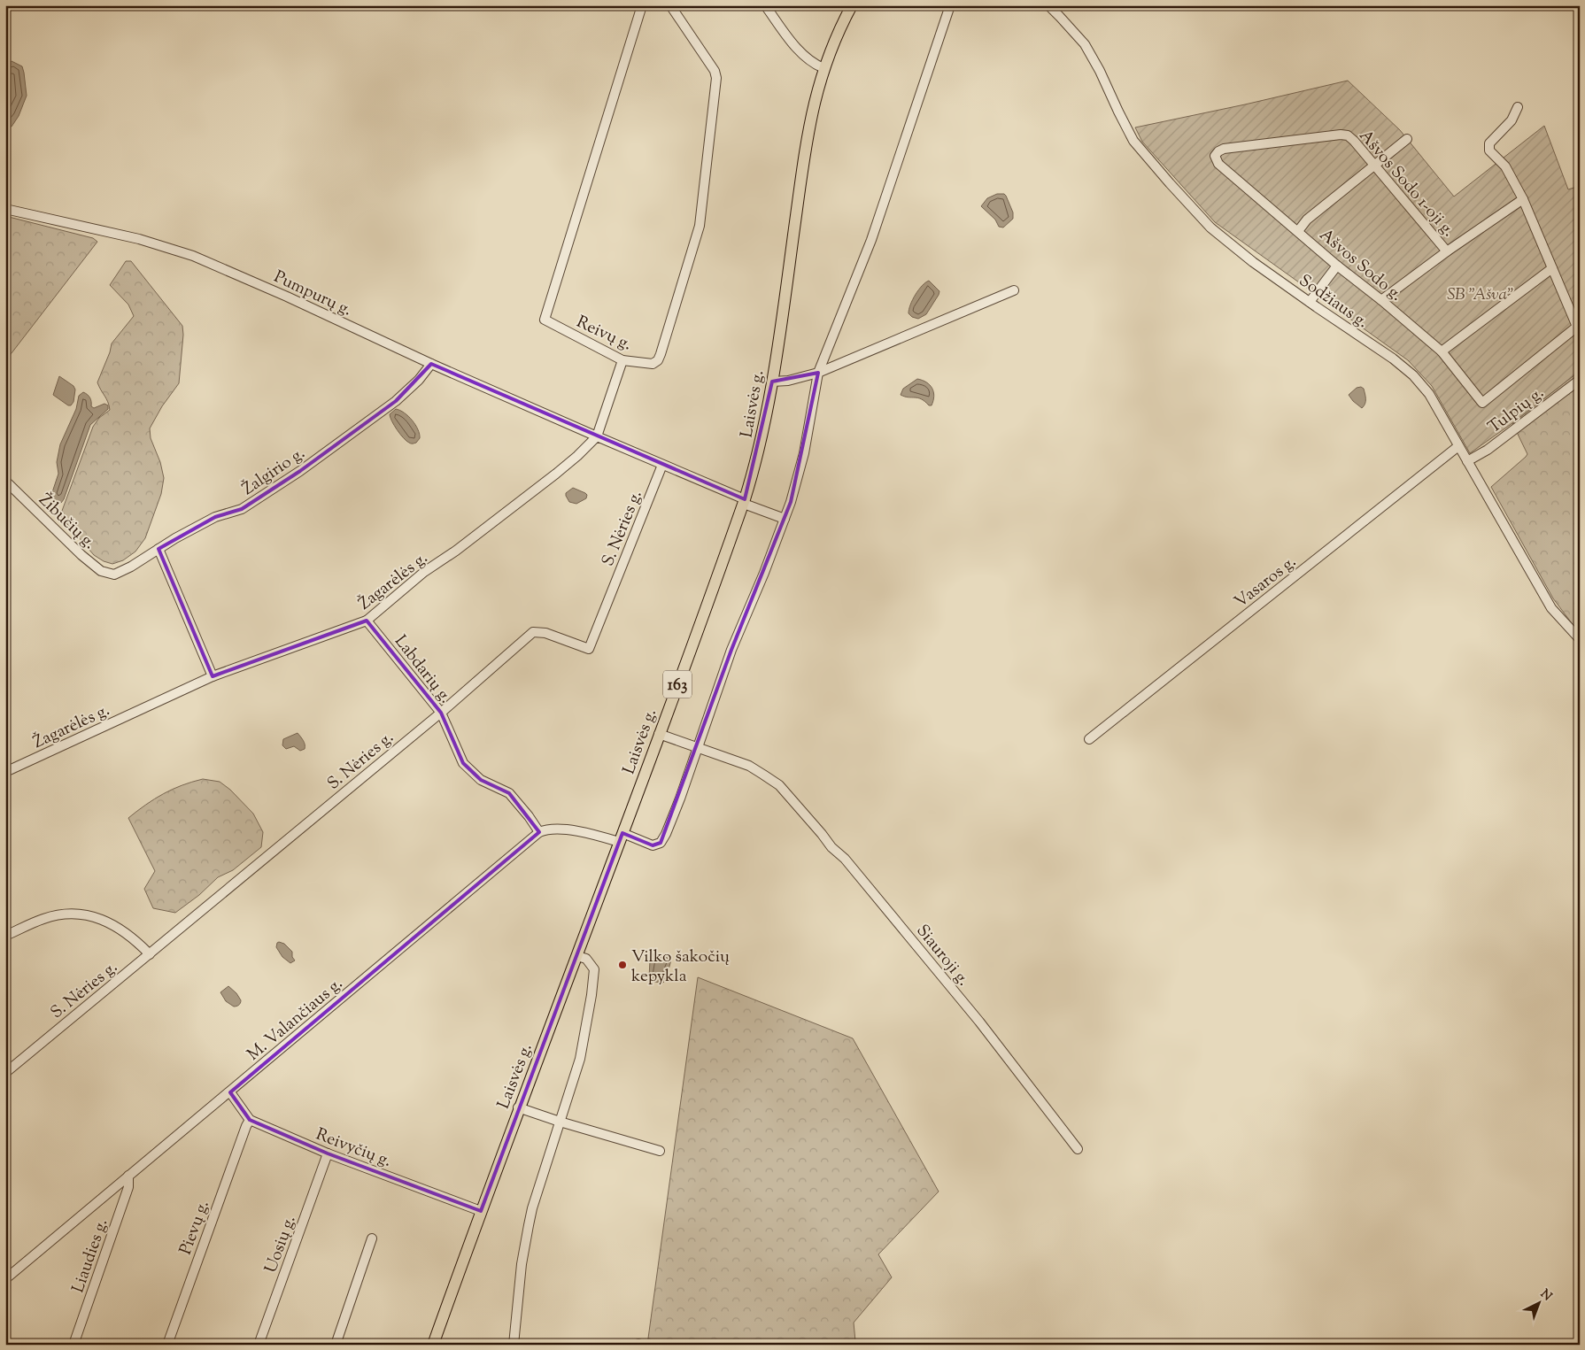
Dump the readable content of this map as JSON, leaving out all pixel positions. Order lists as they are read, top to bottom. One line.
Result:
{"streets":{"main road":["Laisvės g.","163"],"street":["Ašvos Sodo 1-oji g.","Ašvos Sodo g.","Pumpurų g.","Sodžiaus g.","Reivų g.","Tulpių g.","Žalgirio g.","Žibučių g.","S. Nėries g.","Žagarėlės g.","Vasaros g.","Labdarių g.","Siauroji g.","M. Valančiaus g.","Reivyčių g.","Pievų g.","Uosių g.","Liaudies g."]},"crossings":[["Ašvos Sodo 1-oji g.","Ašvos Sodo g."],["Pumpurų g.","Žalgirio g."],["Pumpurų g.","Žagarėlės g."],["Sodžiaus g.","Tulpių g."],["Sodžiaus g.","Vasaros g."],["Laisvės g.","Siauroji g."],["Laisvės g.","Reivyčių g."],["Žalgirio g.","Žibučių g."],["S. Nėries g.","Labdarių g."],["Žagarėlės g.","Labdarių g."],["Labdarių g.","M. Valančiaus g."],["M. Valančiaus g.","Liaudies g."],["Reivyčių g.","Pievų g."],["Reivyčių g.","Uosių g."]],"parks":["SB \"Ašva\""],"places":["Vilko šakočių kepykla"],"north":"top right"}
